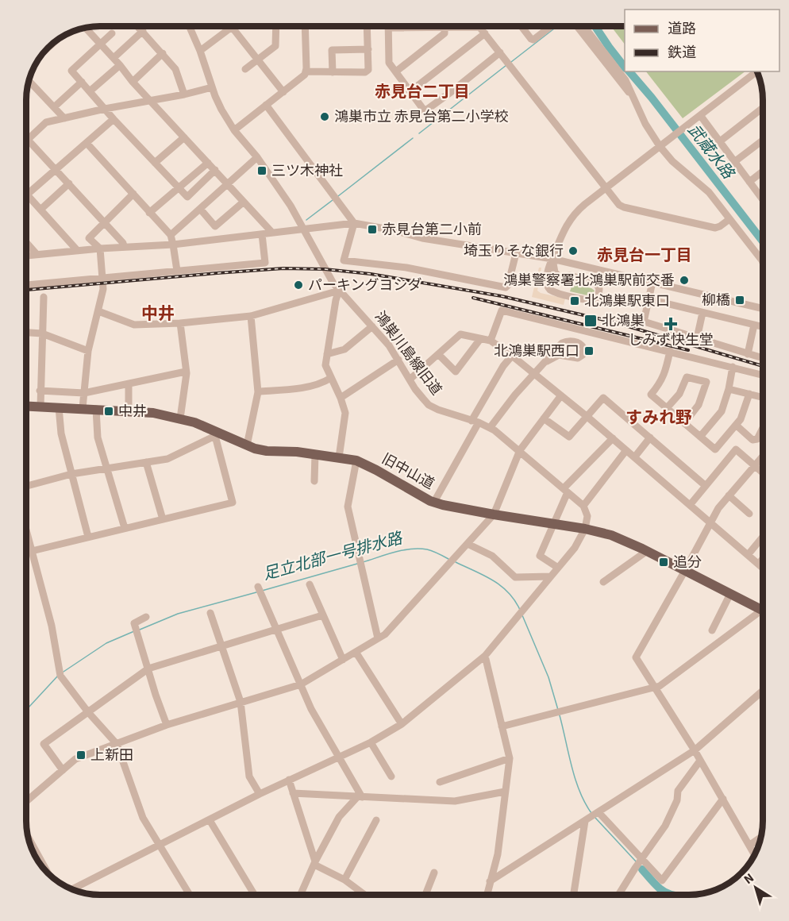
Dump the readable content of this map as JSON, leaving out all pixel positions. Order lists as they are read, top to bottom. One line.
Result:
{"streets":{"main road":["旧中山道"],"street":["鴻巣川島線旧道"]},"districts":["赤見台二丁目","赤見台一丁目","中井","すみれ野"],"water":["武蔵水路","足立北部一号排水路"],"places":{"other":["鴻巣市立 赤見台第二小学校","埼玉りそな銀行","鴻巣警察署北鴻巣駅前交番","パーキングヨシダ"],"transit":["三ツ木神社","赤見台第二小前","柳橋","北鴻巣駅東口","北鴻巣","北鴻巣駅西口","中井","追分","上新田"],"health":["しみず快生堂"]},"legend":["道路","鉄道"],"north":"top left"}
